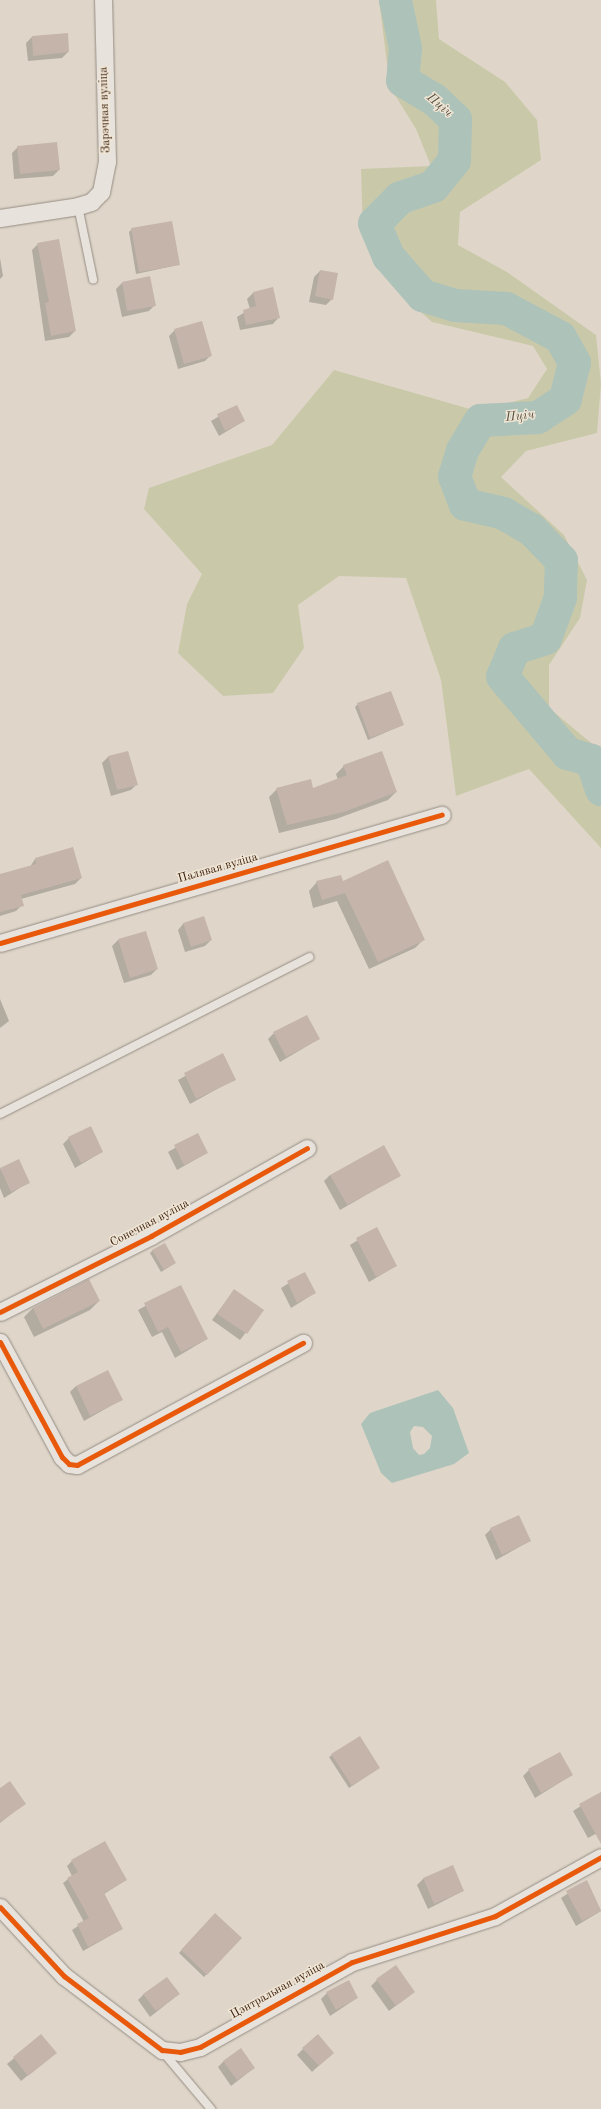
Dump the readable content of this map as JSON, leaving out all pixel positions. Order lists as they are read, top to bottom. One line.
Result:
{"streets":{"street":["Зарэчная вуліца","Палявая вуліца","Сонечная вуліца","Цэнтральная вуліца"]},"water":["Пціч"]}
